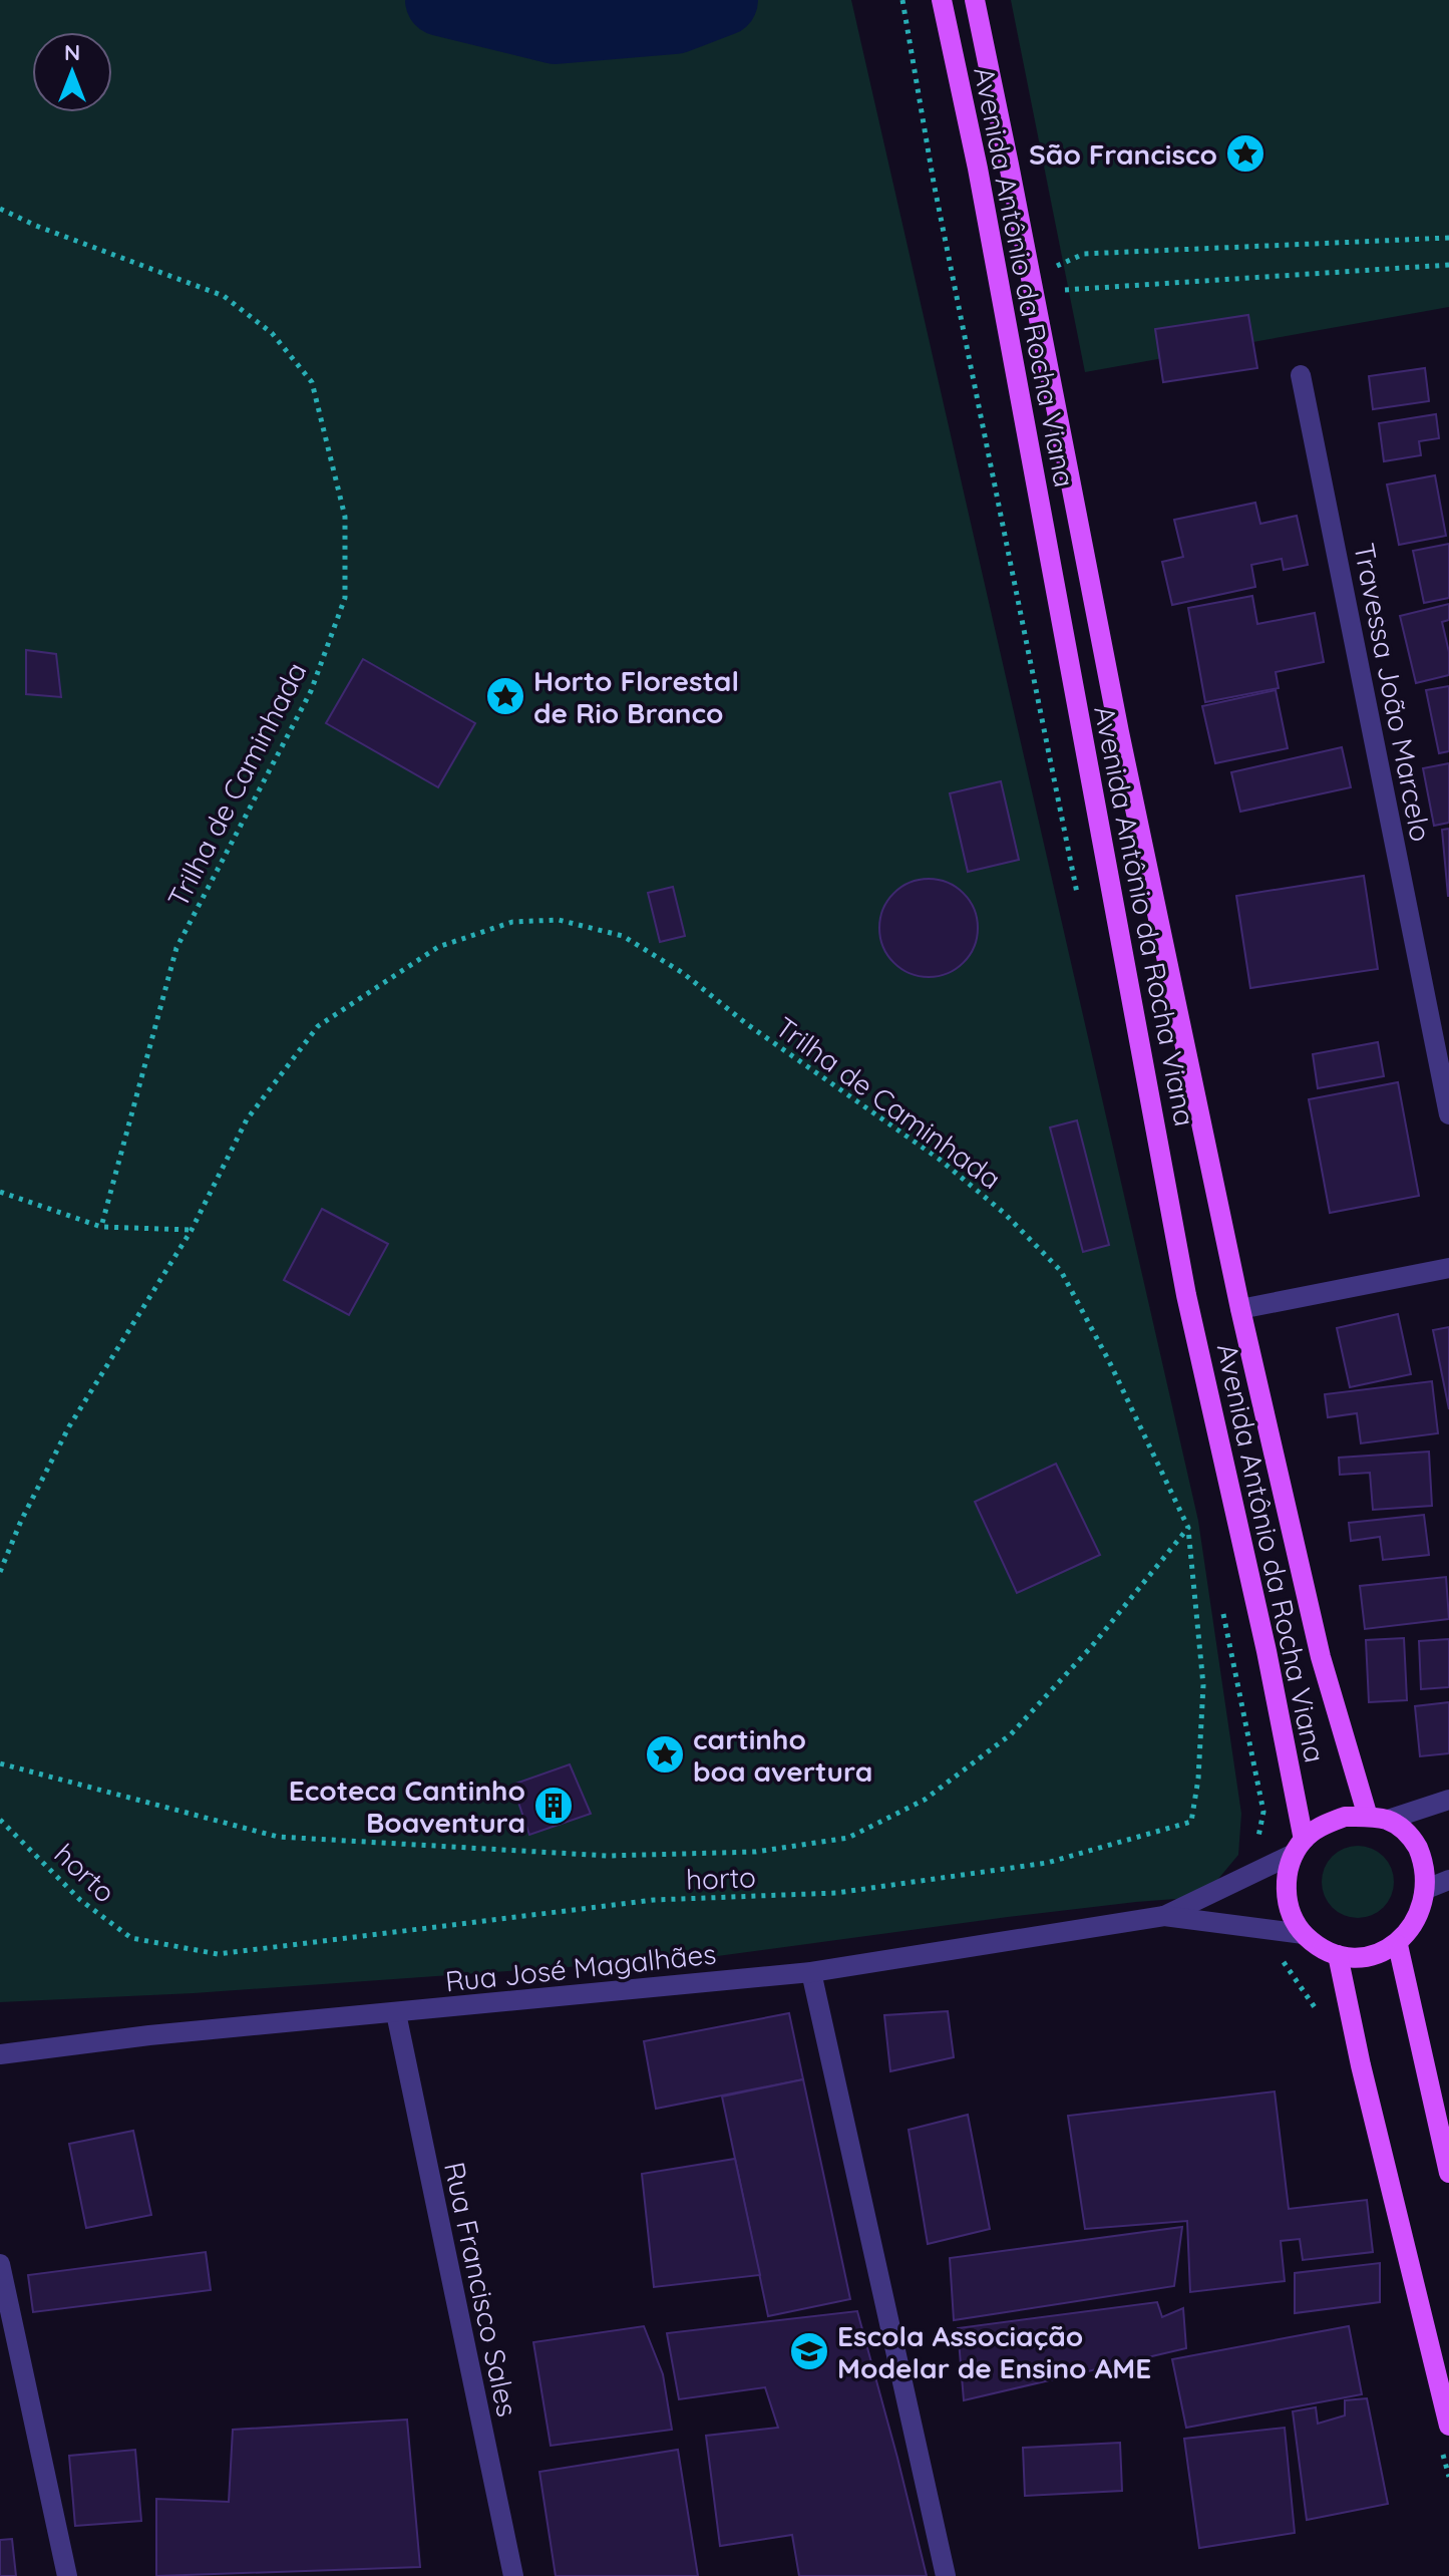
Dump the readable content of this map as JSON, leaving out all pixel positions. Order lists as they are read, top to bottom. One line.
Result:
{"streets":{"main road":["Avenida Antônio da Rocha Viana"],"street":["Travessa João Marcelo","Rua José Magalhães","Rua Francisco Sales"],"path":["Trilha de Caminhada","horto"]},"crossings":[["Avenida Antônio da Rocha Viana","Rua José Magalhães"],["Trilha de Caminhada","horto"],["Rua José Magalhães","Rua Francisco Sales"]],"places":{"place":["São Francisco","Horto Florestal de Rio Branco","cartinho boa avertura"],"building":["Ecoteca Cantinho Boaventura"],"school or university":["Escola Associação Modelar de Ensino AME"]},"north":"top"}
